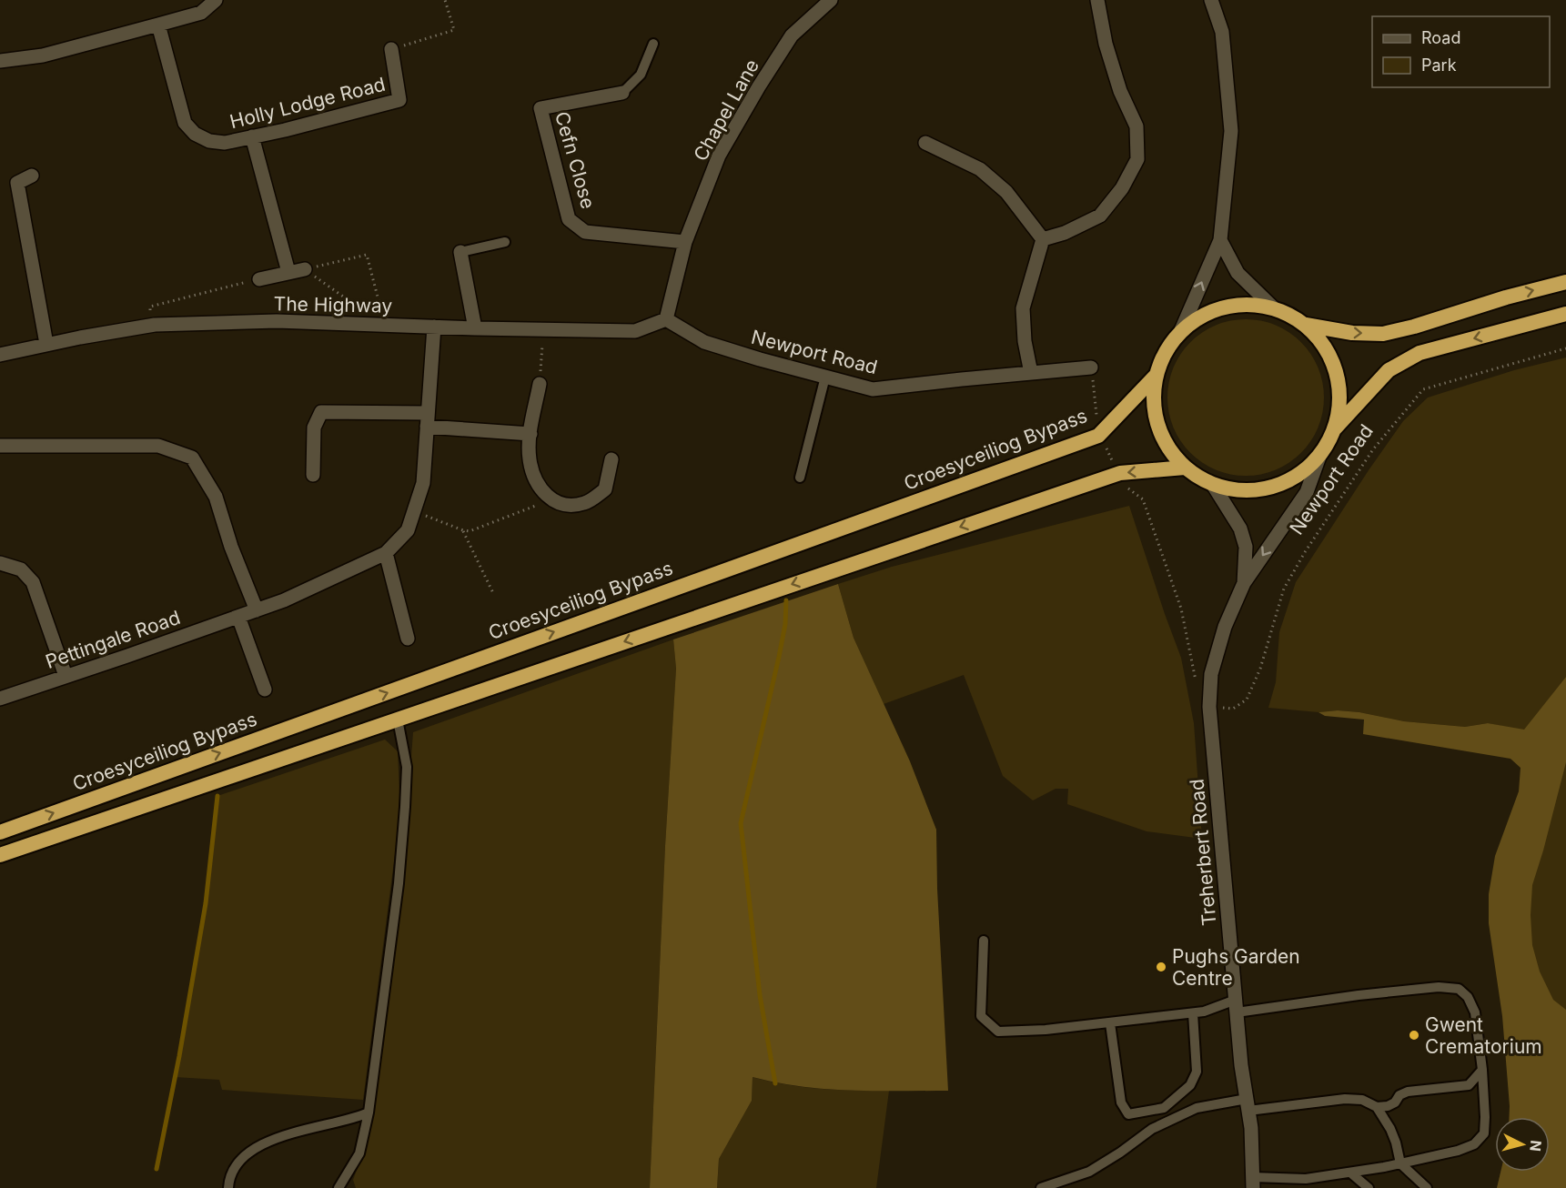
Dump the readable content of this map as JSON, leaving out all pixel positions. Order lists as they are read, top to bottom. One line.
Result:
{"streets":{"highway":["Croesyceiliog Bypass"],"street":["Holly Lodge Road","Chapel Lane","Cefn Close","The Highway","Newport Road","Pettingale Road","Treherbert Road"]},"crossings":[["Chapel Lane","Cefn Close"],["Chapel Lane","The Highway"],["Chapel Lane","Newport Road"],["The Highway","Newport Road"],["The Highway","Pettingale Road"],["Newport Road","Treherbert Road"],["Croesyceiliog Bypass","Treherbert Road"]],"places":["Pughs Garden Centre","Gwent Crematorium"],"legend":["Road","Park"],"north":"right"}
